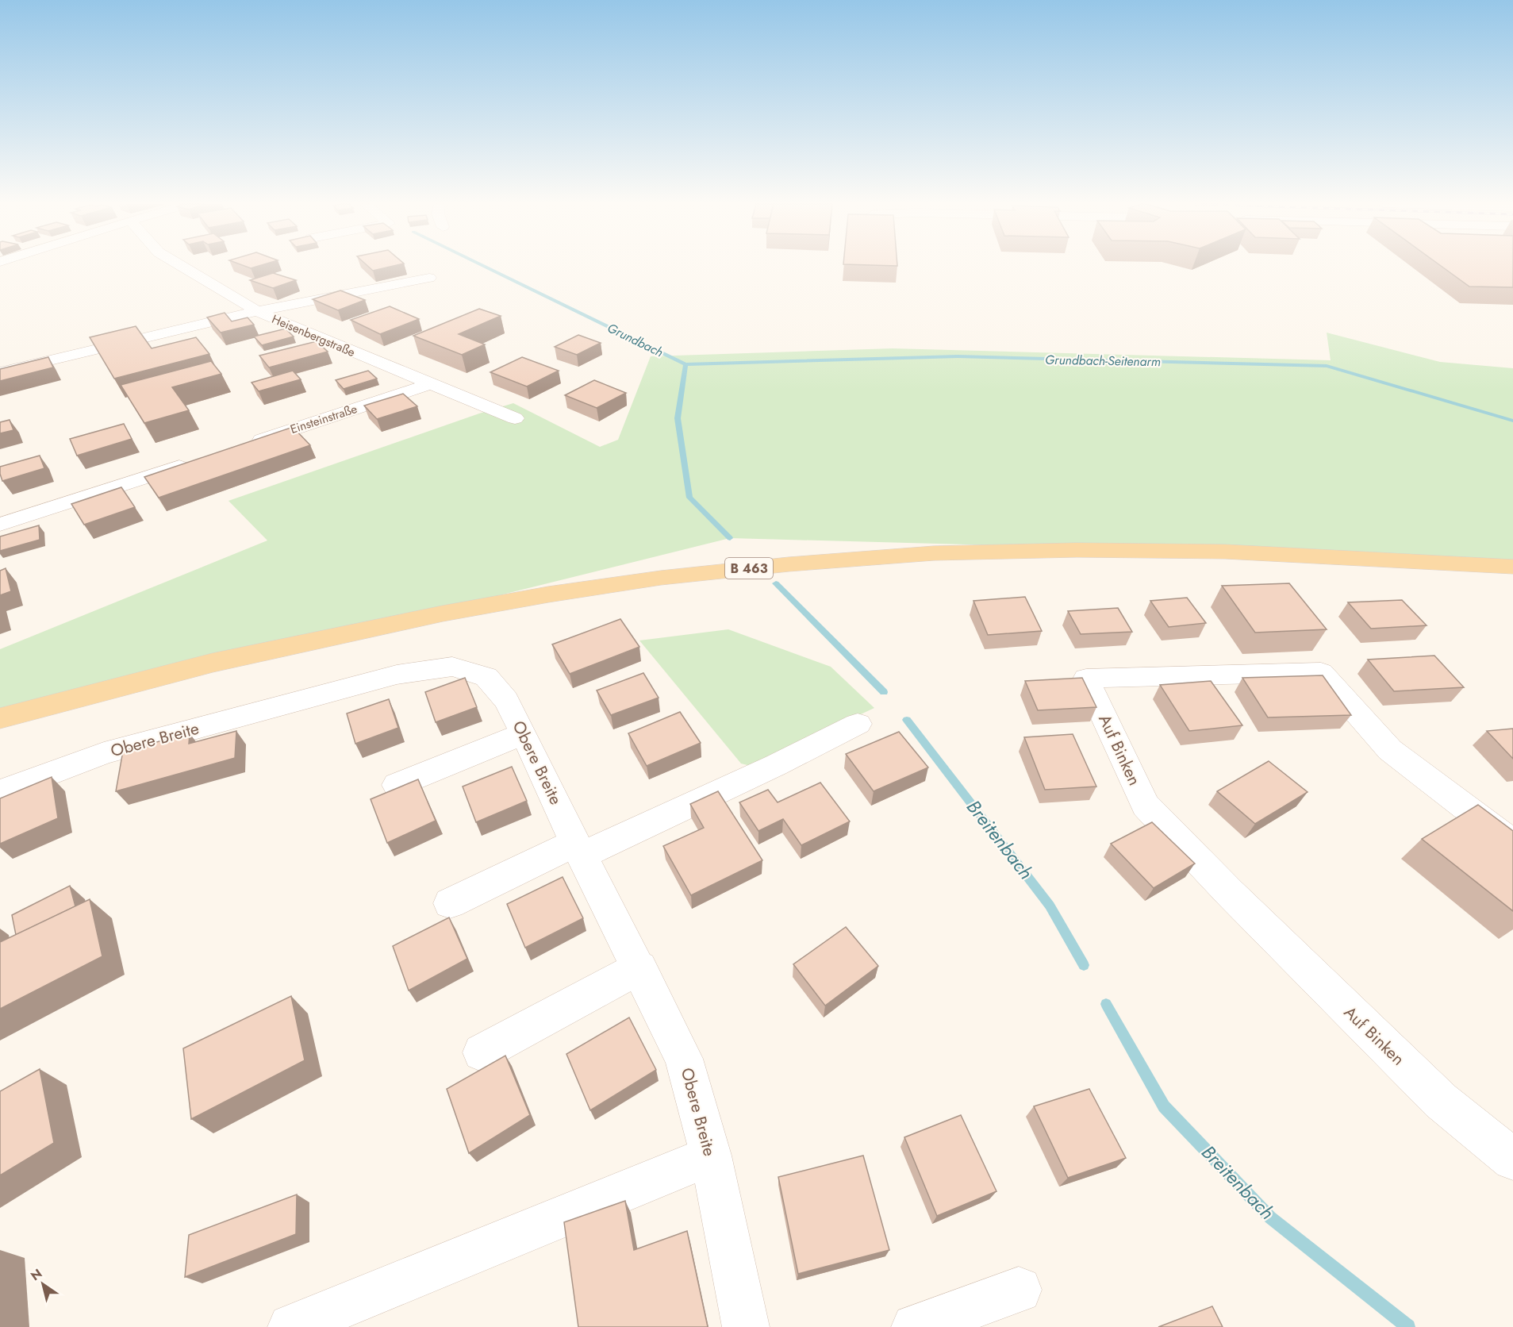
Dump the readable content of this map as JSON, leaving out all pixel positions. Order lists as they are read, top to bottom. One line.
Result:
{"streets":{"main road":["B 463"],"street":["Heisenbergstraße","Einsteinstraße","Obere Breite","Auf Binken"]},"crossings":[["Heisenbergstraße","Einsteinstraße"]],"water":["Grundbach","Grundbach-Seitenarm","Breitenbach"],"north":"top left"}
